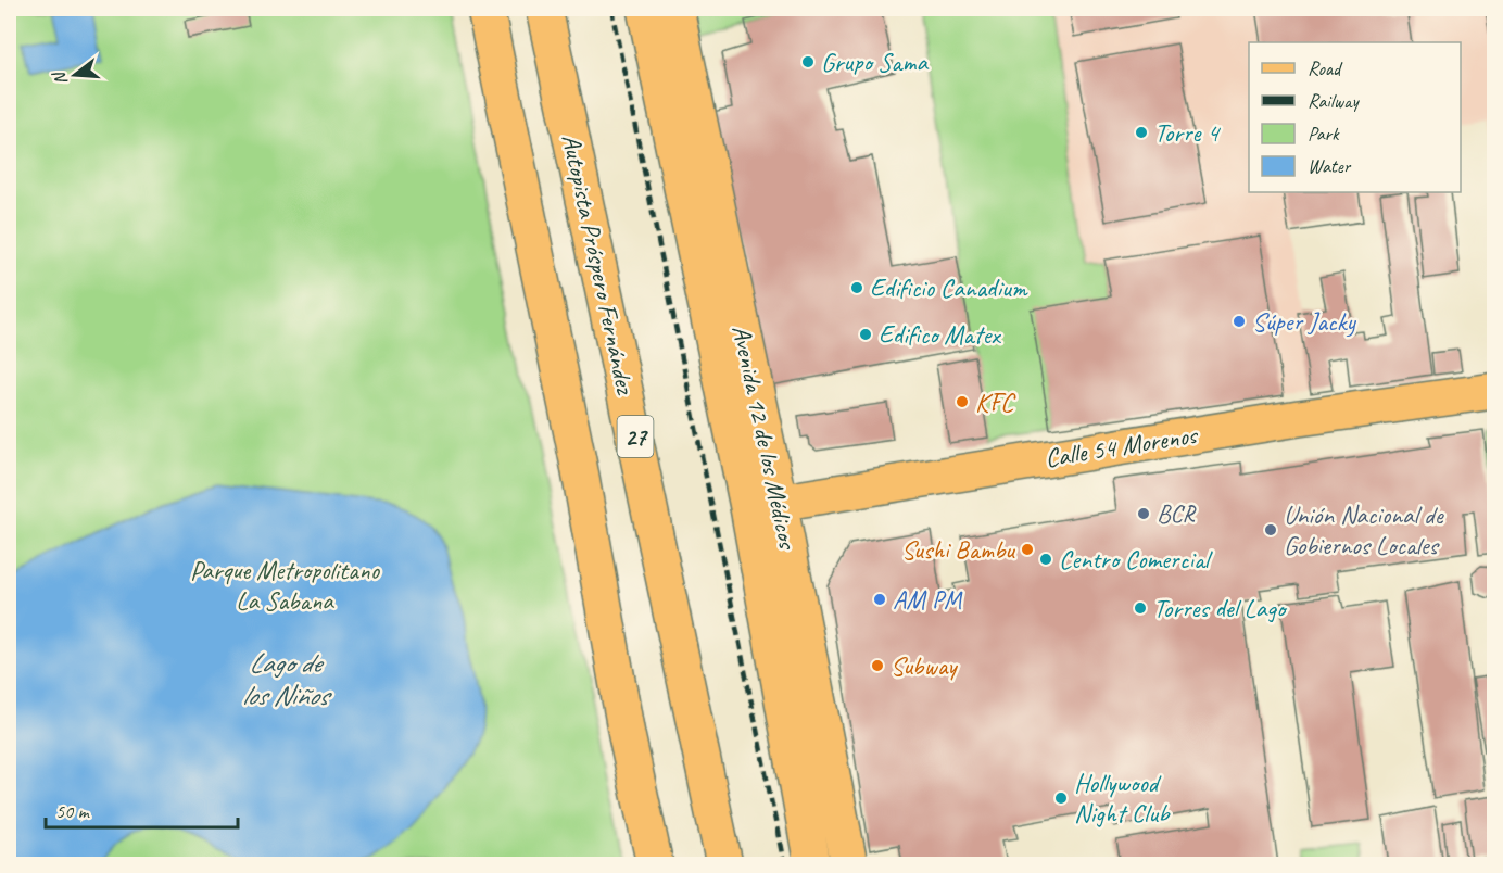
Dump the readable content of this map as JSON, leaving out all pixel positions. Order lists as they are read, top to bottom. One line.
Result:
{"streets":{"main road":["Autopista Próspero Fernández","27","Avenida 12 de los Médicos","Calle 54 Morenos"]},"crossings":[["Avenida 12 de los Médicos","Calle 54 Morenos"]],"water":["Lago de los Niños"],"parks":["Parque Metropolitano La Sabana"],"places":["Grupo Sama","Torre 4","Edificio Canadium","Súper Jacky","Edifico Matex","KFC","BCR","Unión Nacional de Gobiernos Locales","Sushi Bambu","Centro Comercial","AM PM","Torres del Lago","Subway","Hollywood Night Club"],"legend":["Road","Railway","Park","Water"],"scale_bar":"50 m","north":"left"}
